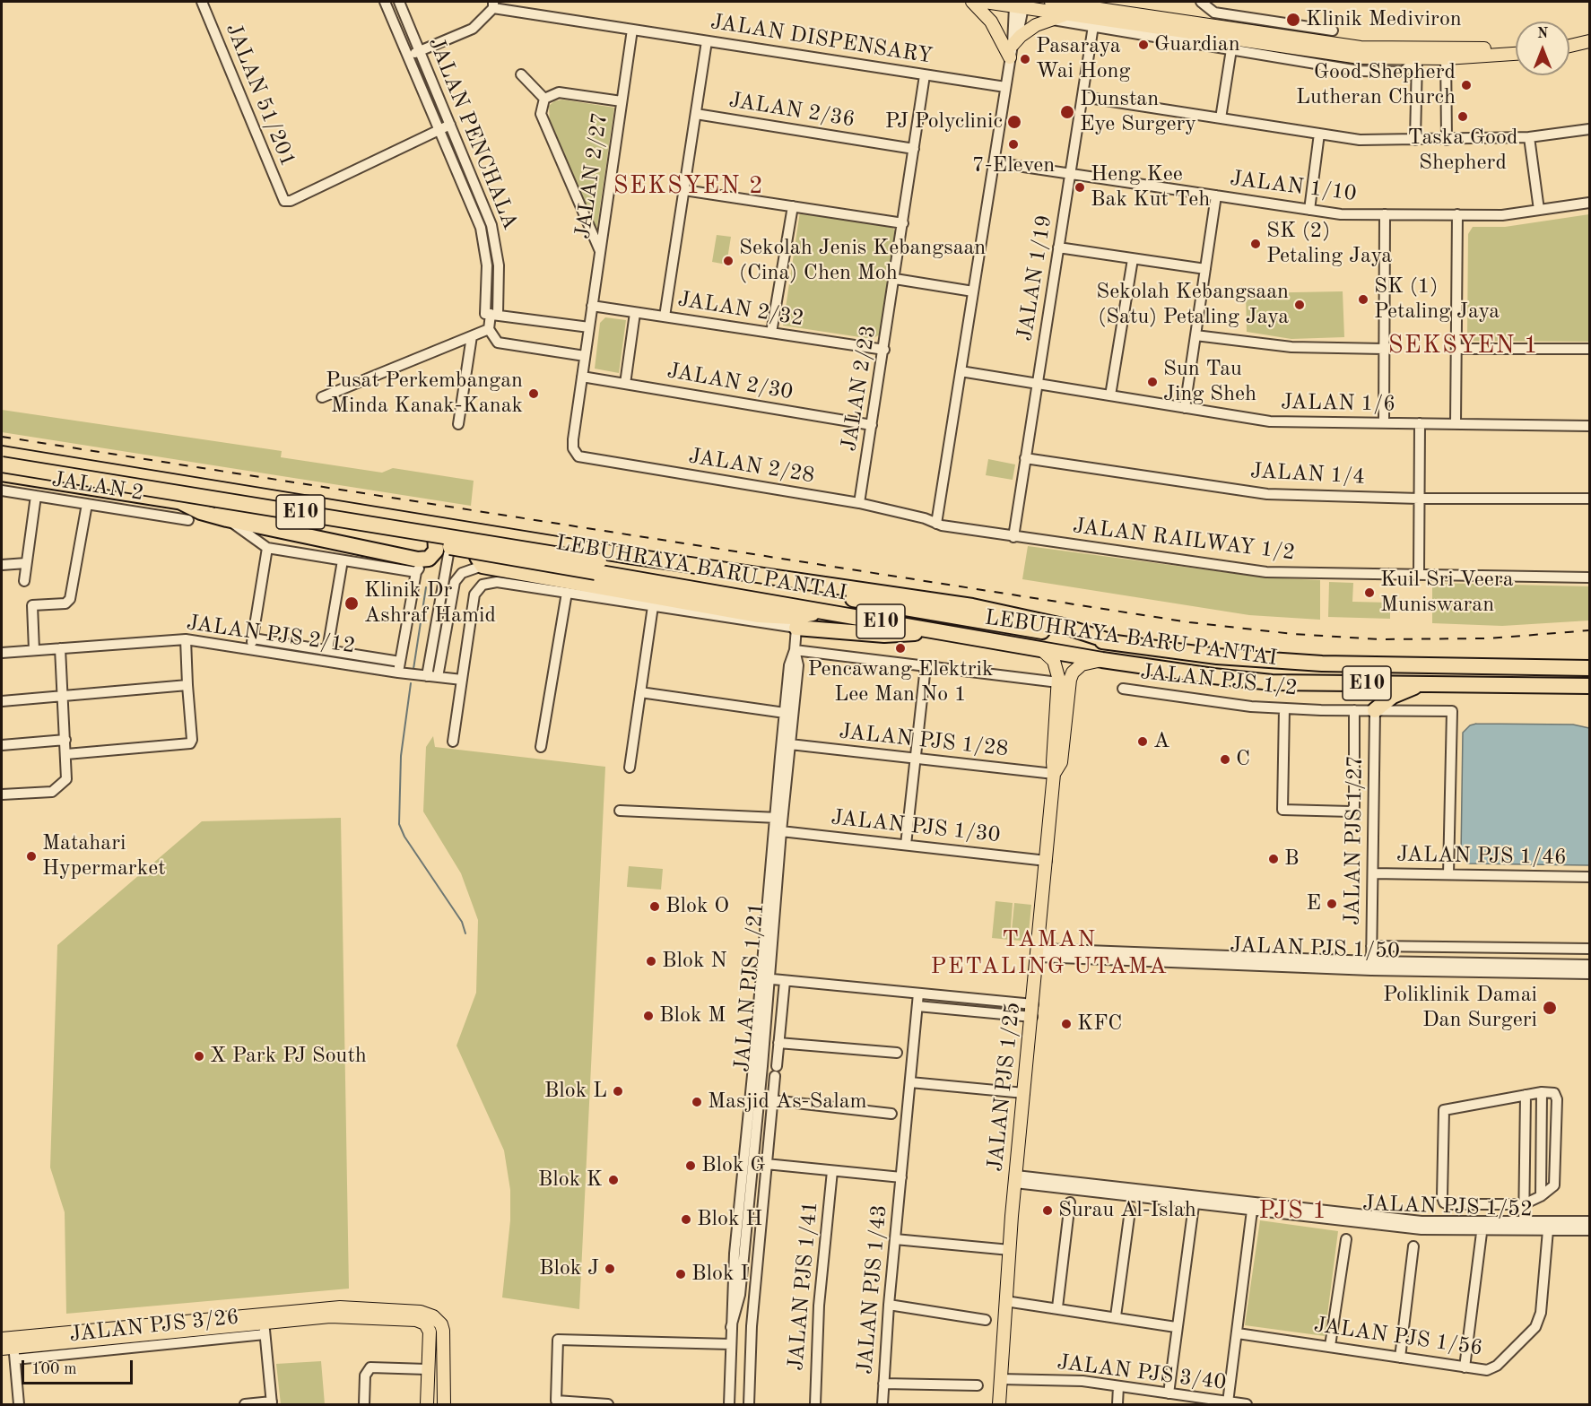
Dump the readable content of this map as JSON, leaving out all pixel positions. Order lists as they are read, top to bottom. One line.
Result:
{"streets":{"highway":["E10","LEBUHRAYA BARU PANTAI"],"main road":["JALAN PJS 1/25"],"street":["JALAN DISPENSARY","JALAN 51/201","JALAN 2/36","JALAN PENCHALA","JALAN 2/27","JALAN 1/10","JALAN 1/19","JALAN 2/32","JALAN 2/30","JALAN 2/23","JALAN 1/6","JALAN 2/28","JALAN 1/4","JALAN 2","JALAN RAILWAY 1/2","JALAN PJS 2/12","JALAN PJS 1/2","JALAN PJS 1/28","JALAN PJS 1/30","JALAN PJS 1/27","JALAN PJS 1/46","JALAN PJS 1/50","JALAN PJS 1/21","JALAN PJS 1/52","JALAN PJS 1/41","JALAN PJS 1/43","JALAN PJS 1/56","JALAN PJS 3/40"]},"crossings":[["JALAN DISPENSARY","JALAN 2/27"],["JALAN DISPENSARY","JALAN 2/23"],["JALAN 51/201","JALAN PENCHALA"],["JALAN 2/36","JALAN 2/23"],["JALAN 2/27","JALAN 2/32"],["JALAN 2/27","JALAN 2/30"],["JALAN 2/27","JALAN 2/28"],["JALAN 1/10","JALAN 1/19"],["JALAN 1/19","JALAN 1/6"],["JALAN 1/19","JALAN 1/4"],["JALAN 1/19","JALAN RAILWAY 1/2"],["JALAN 2/32","JALAN 2/23"],["JALAN 2/30","JALAN 2/23"],["JALAN 2/23","JALAN 2/28"],["JALAN 2/28","JALAN RAILWAY 1/2"],["LEBUHRAYA BARU PANTAI","JALAN PJS 1/25"],["JALAN PJS 1/2","JALAN PJS 1/27"],["JALAN PJS 1/2","JALAN PJS 1/46"],["JALAN PJS 1/28","JALAN PJS 1/21"],["JALAN PJS 1/28","JALAN PJS 1/25"],["JALAN PJS 1/30","JALAN PJS 1/21"],["JALAN PJS 1/30","JALAN PJS 1/25"],["JALAN PJS 1/27","JALAN PJS 1/46"],["JALAN PJS 1/27","JALAN PJS 1/50"],["JALAN PJS 1/50","JALAN PJS 1/25"],["JALAN PJS 1/25","JALAN PJS 1/52"],["JALAN PJS 1/25","JALAN PJS 3/40"],["JALAN PJS 1/52","JALAN PJS 1/56"]],"districts":["SEKSYEN 2","SEKSYEN 1","TAMAN PETALING UTAMA","PJS 1"],"places":["Klinik Mediviron","Guardian","Pasaraya Wai Hong","Good Shepherd Lutheran Church","Dunstan Eye Surgery","Taska Good Shepherd","PJ Polyclinic","7-Eleven","Heng Kee Bak Kut Teh","SK (2) Petaling Jaya","Sekolah Jenis Kebangsaan (Cina) Chen Moh","SK (1) Petaling Jaya","Sekolah Kebangsaan (Satu) Petaling Jaya","Sun Tau Jing Sheh","Pusat Perkembangan Minda Kanak-Kanak","Kuil Sri Veera Muniswaran","Klinik Dr Ashraf Hamid","Pencawang Elektrik Lee Man No 1","A","C","Matahari Hypermarket","B","E","Blok O","Blok N","Poliklinik Damai Dan Surgeri","Blok M","KFC","X Park PJ South","Blok L","Masjid As-Salam","Blok G","Blok K","Surau Al-Islah","Blok H","Blok J","Blok I"],"scale_bar":"100 m","north":"top"}
